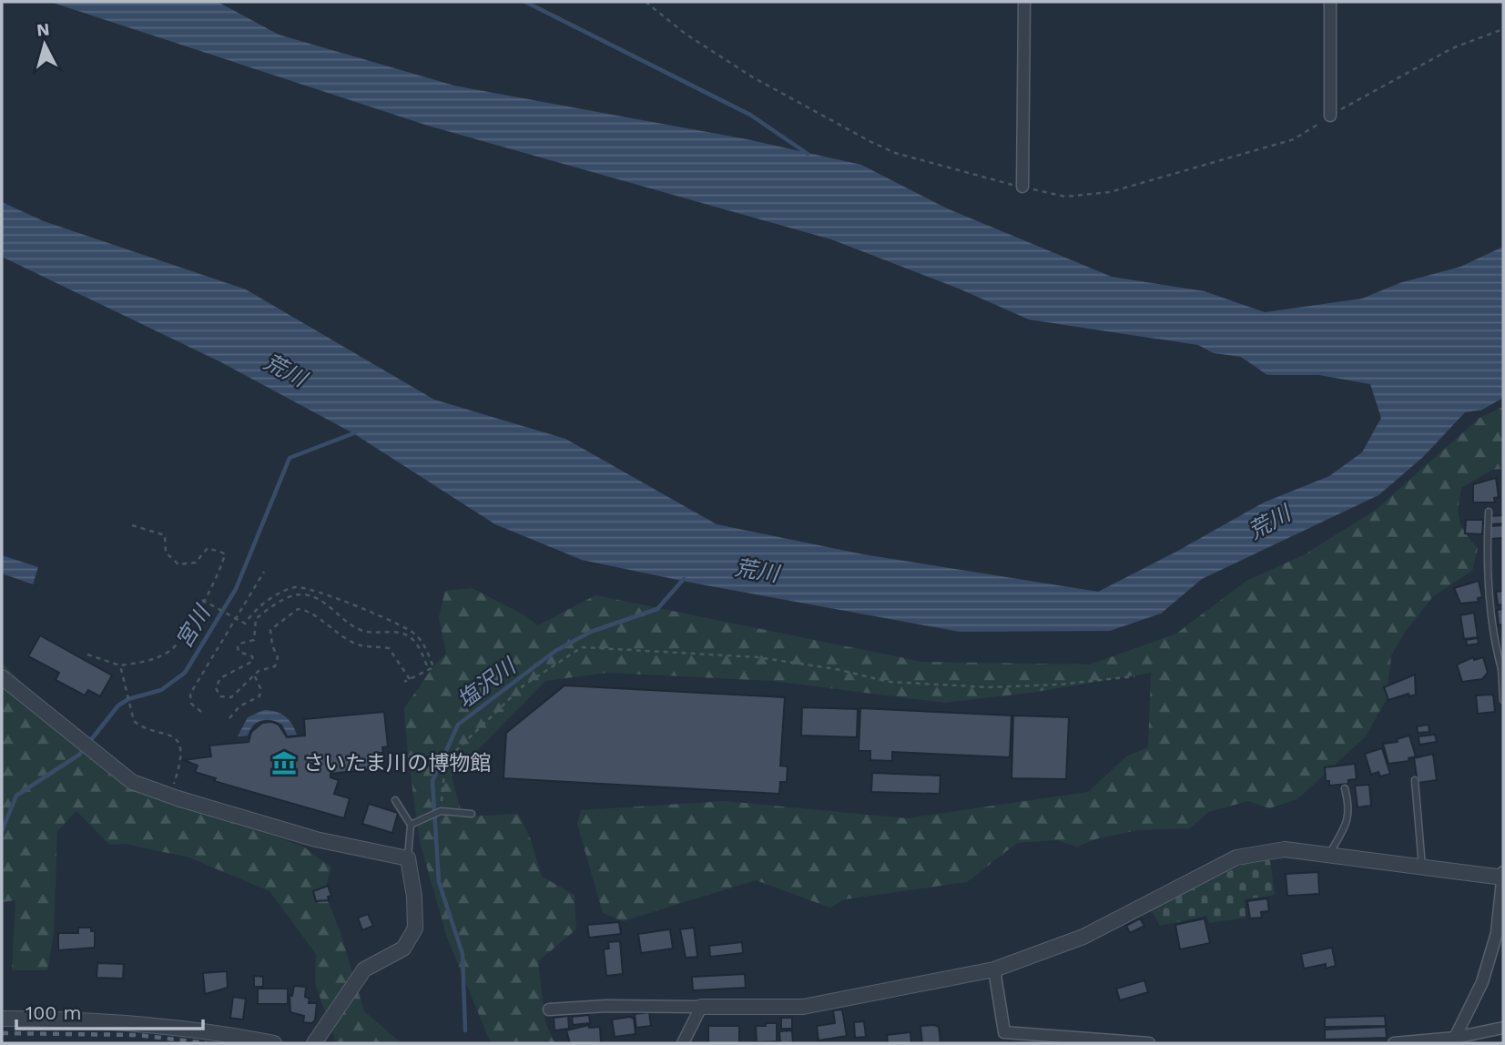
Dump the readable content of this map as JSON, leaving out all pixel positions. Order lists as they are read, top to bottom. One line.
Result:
{"water":["荒川","宮川","塩沢川"],"places":{"museum":["さいたま川の博物館"]},"scale_bar":"100 m","north":"top"}
